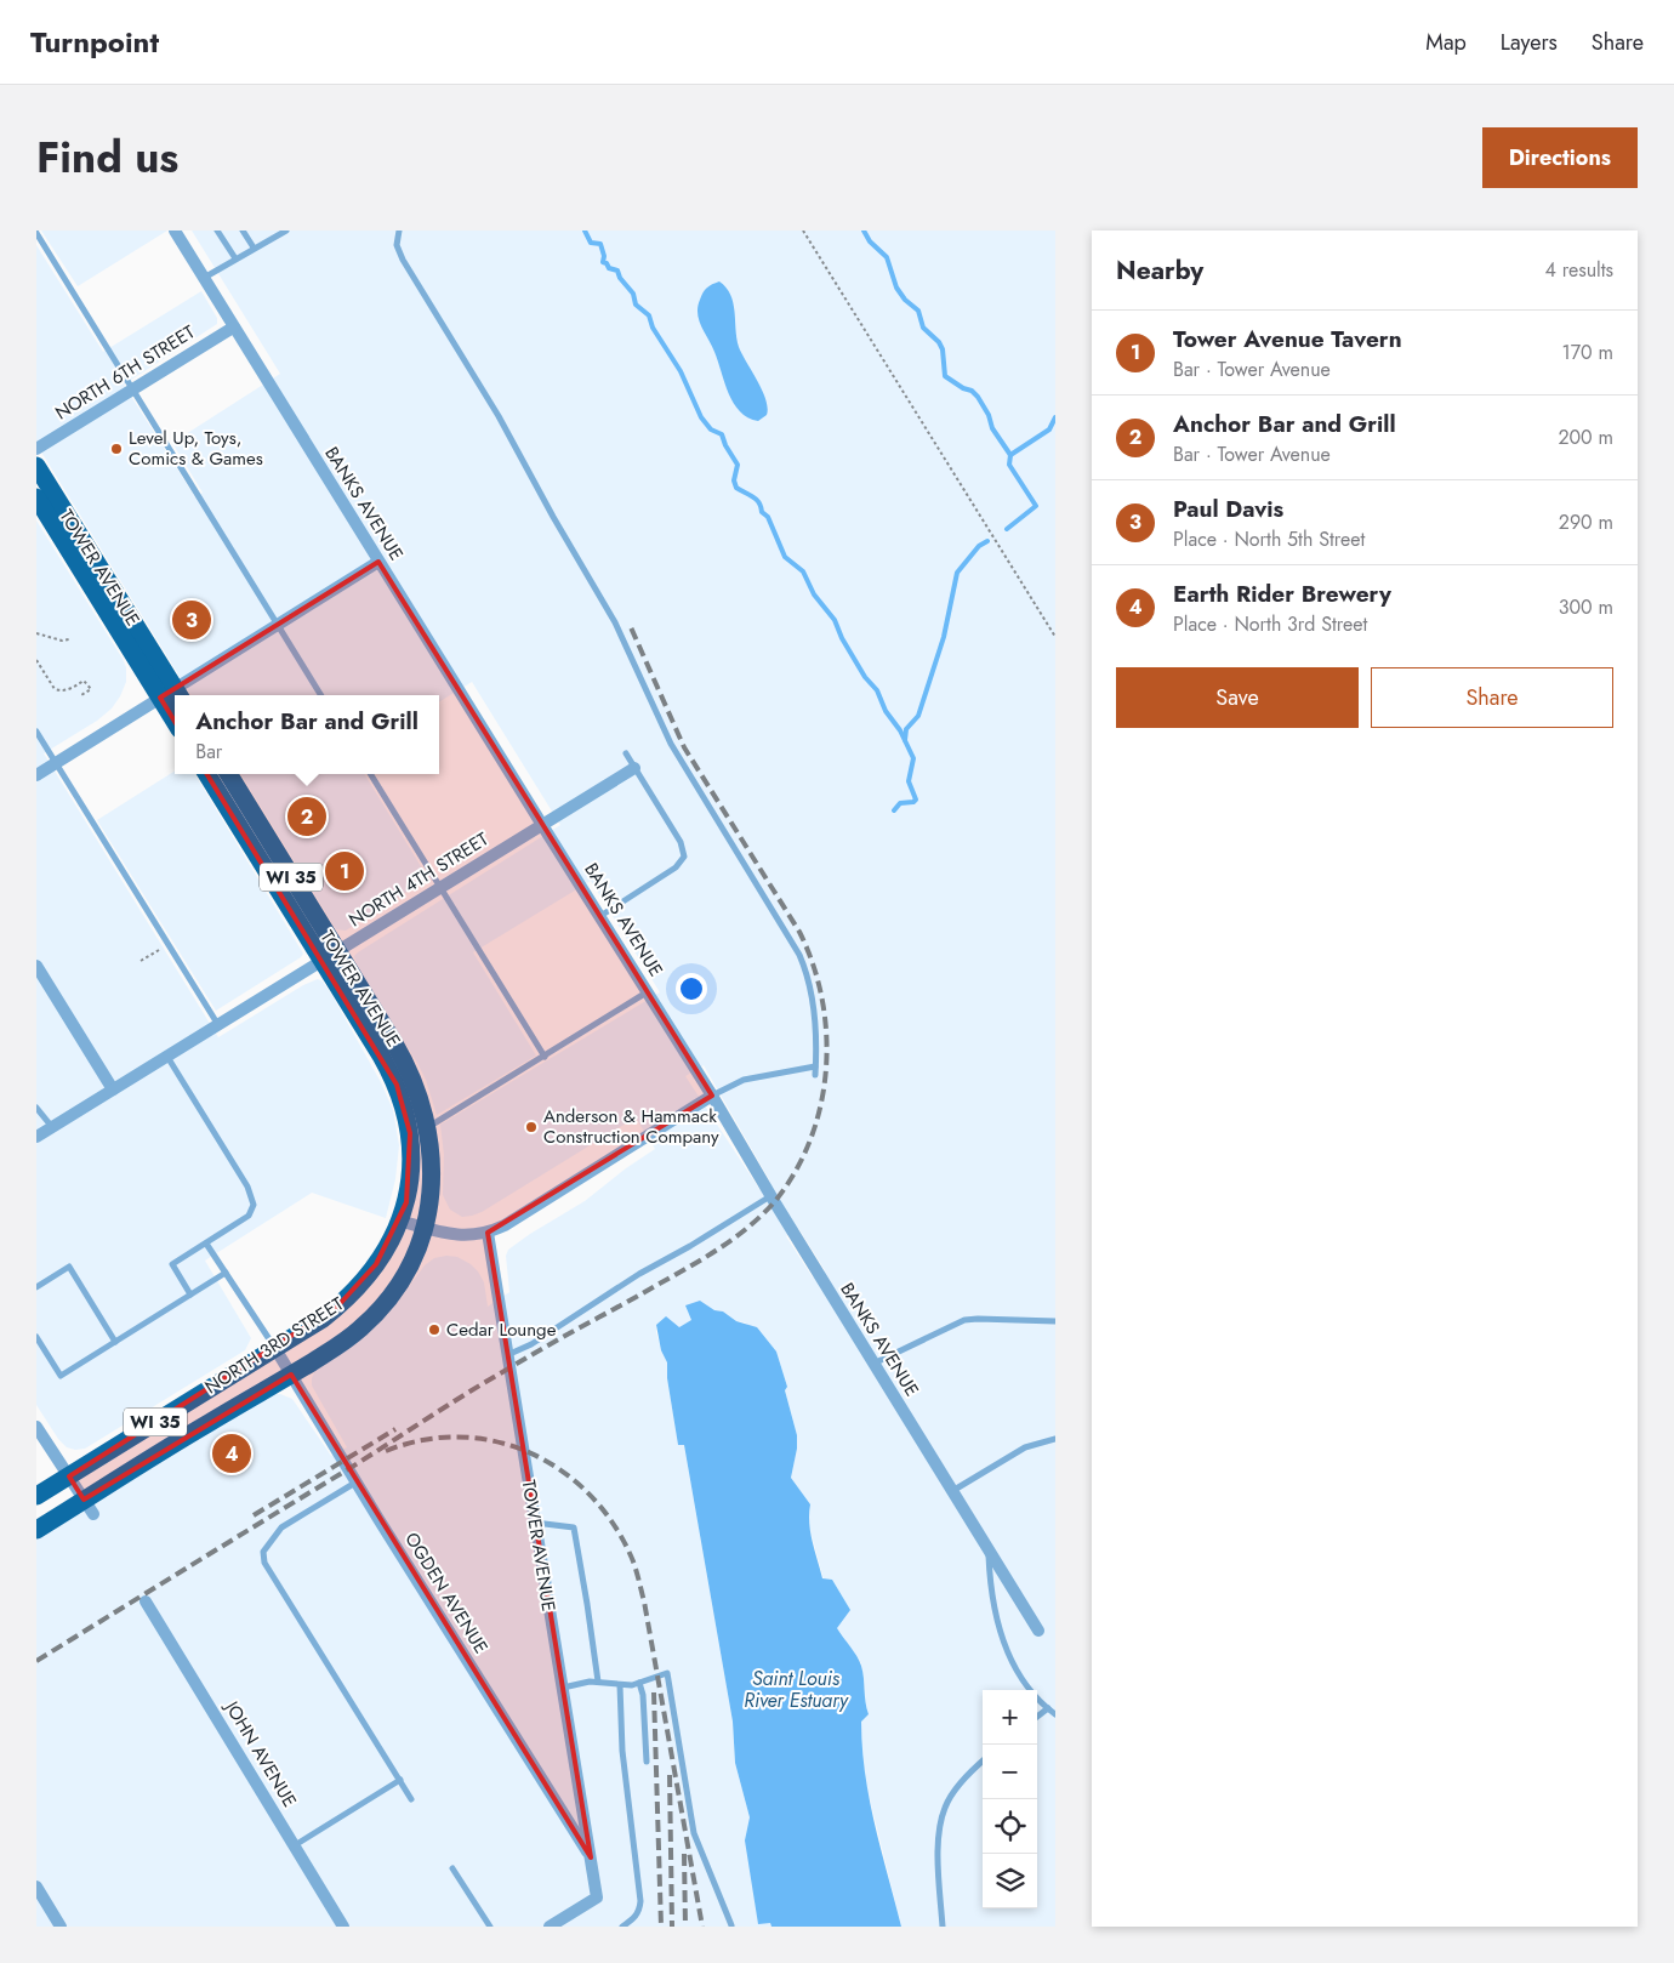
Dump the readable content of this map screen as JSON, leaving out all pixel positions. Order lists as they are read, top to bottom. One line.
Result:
{"streets":{"main road":["TOWER AVENUE","WI 35","NORTH 3RD STREET"],"street":["NORTH 6TH STREET","BANKS AVENUE","NORTH 4TH STREET","OGDEN AVENUE","JOHN AVENUE"]},"crossings":[["NORTH 6TH STREET","BANKS AVENUE"],["BANKS AVENUE","NORTH 4TH STREET"],["TOWER AVENUE","NORTH 4TH STREET"],["TOWER AVENUE","NORTH 3RD STREET"],["TOWER AVENUE","OGDEN AVENUE"],["NORTH 3RD STREET","OGDEN AVENUE"]],"water":["Saint Louis River Estuary"],"places":["Level Up, Toys, Comics & Games","Anderson & Hammack Construction Company","Cedar Lounge"],"page":{"header":"Turnpoint","nav":["Map","Layers","Share"],"title":"Find us","buttons":["Directions",["Save","Share"]],"heading":["Nearby","4 results"],"list":[{"mark":"1","name":"Tower Avenue Tavern","note":"Bar · Tower Avenue","value":"170 m"},{"mark":"2","name":"Anchor Bar and Grill","note":"Bar · Tower Avenue","value":"200 m"},{"mark":"3","name":"Paul Davis","note":"Place · North 5th Street","value":"290 m"},{"mark":"4","name":"Earth Rider Brewery","note":"Place · North 3rd Street","value":"300 m"}],"pins":["3","2","1","4"],"popup":["Anchor Bar and Grill","Bar"],"map_buttons":["+","−"]}}
